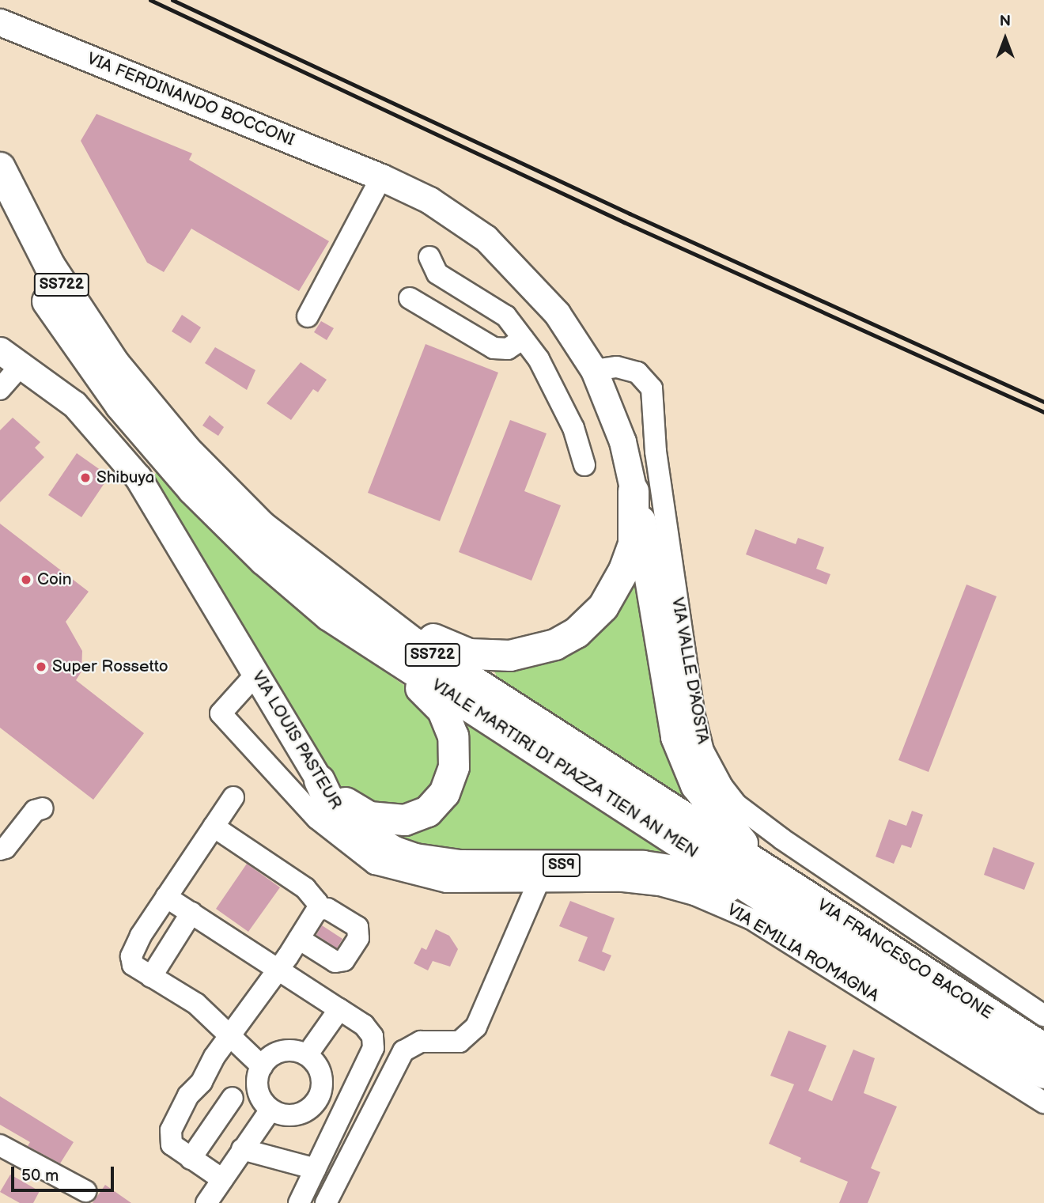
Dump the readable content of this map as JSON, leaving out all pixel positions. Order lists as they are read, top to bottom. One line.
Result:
{"streets":{"highway":["SS722","VIA LOUIS PASTEUR","VIALE MARTIRI DI PIAZZA TIEN AN MEN","SS9","VIA FRANCESCO BACONE"],"main road":["VIA FERDINANDO BOCCONI"],"street":["VIA VALLE D'AOSTA","VIA EMILIA ROMAGNA"]},"crossings":[["VIA FERDINANDO BOCCONI","VIA VALLE D'AOSTA"],["SS722","VIA LOUIS PASTEUR"],["SS722","VIALE MARTIRI DI PIAZZA TIEN AN MEN"],["VIA LOUIS PASTEUR","VIALE MARTIRI DI PIAZZA TIEN AN MEN"],["VIA LOUIS PASTEUR","VIA EMILIA ROMAGNA"],["VIA LOUIS PASTEUR","VIA FRANCESCO BACONE"],["VIALE MARTIRI DI PIAZZA TIEN AN MEN","VIA FRANCESCO BACONE"]],"places":["Shibuya","Coin","Super Rossetto"],"scale_bar":"50 m","north":"top"}
